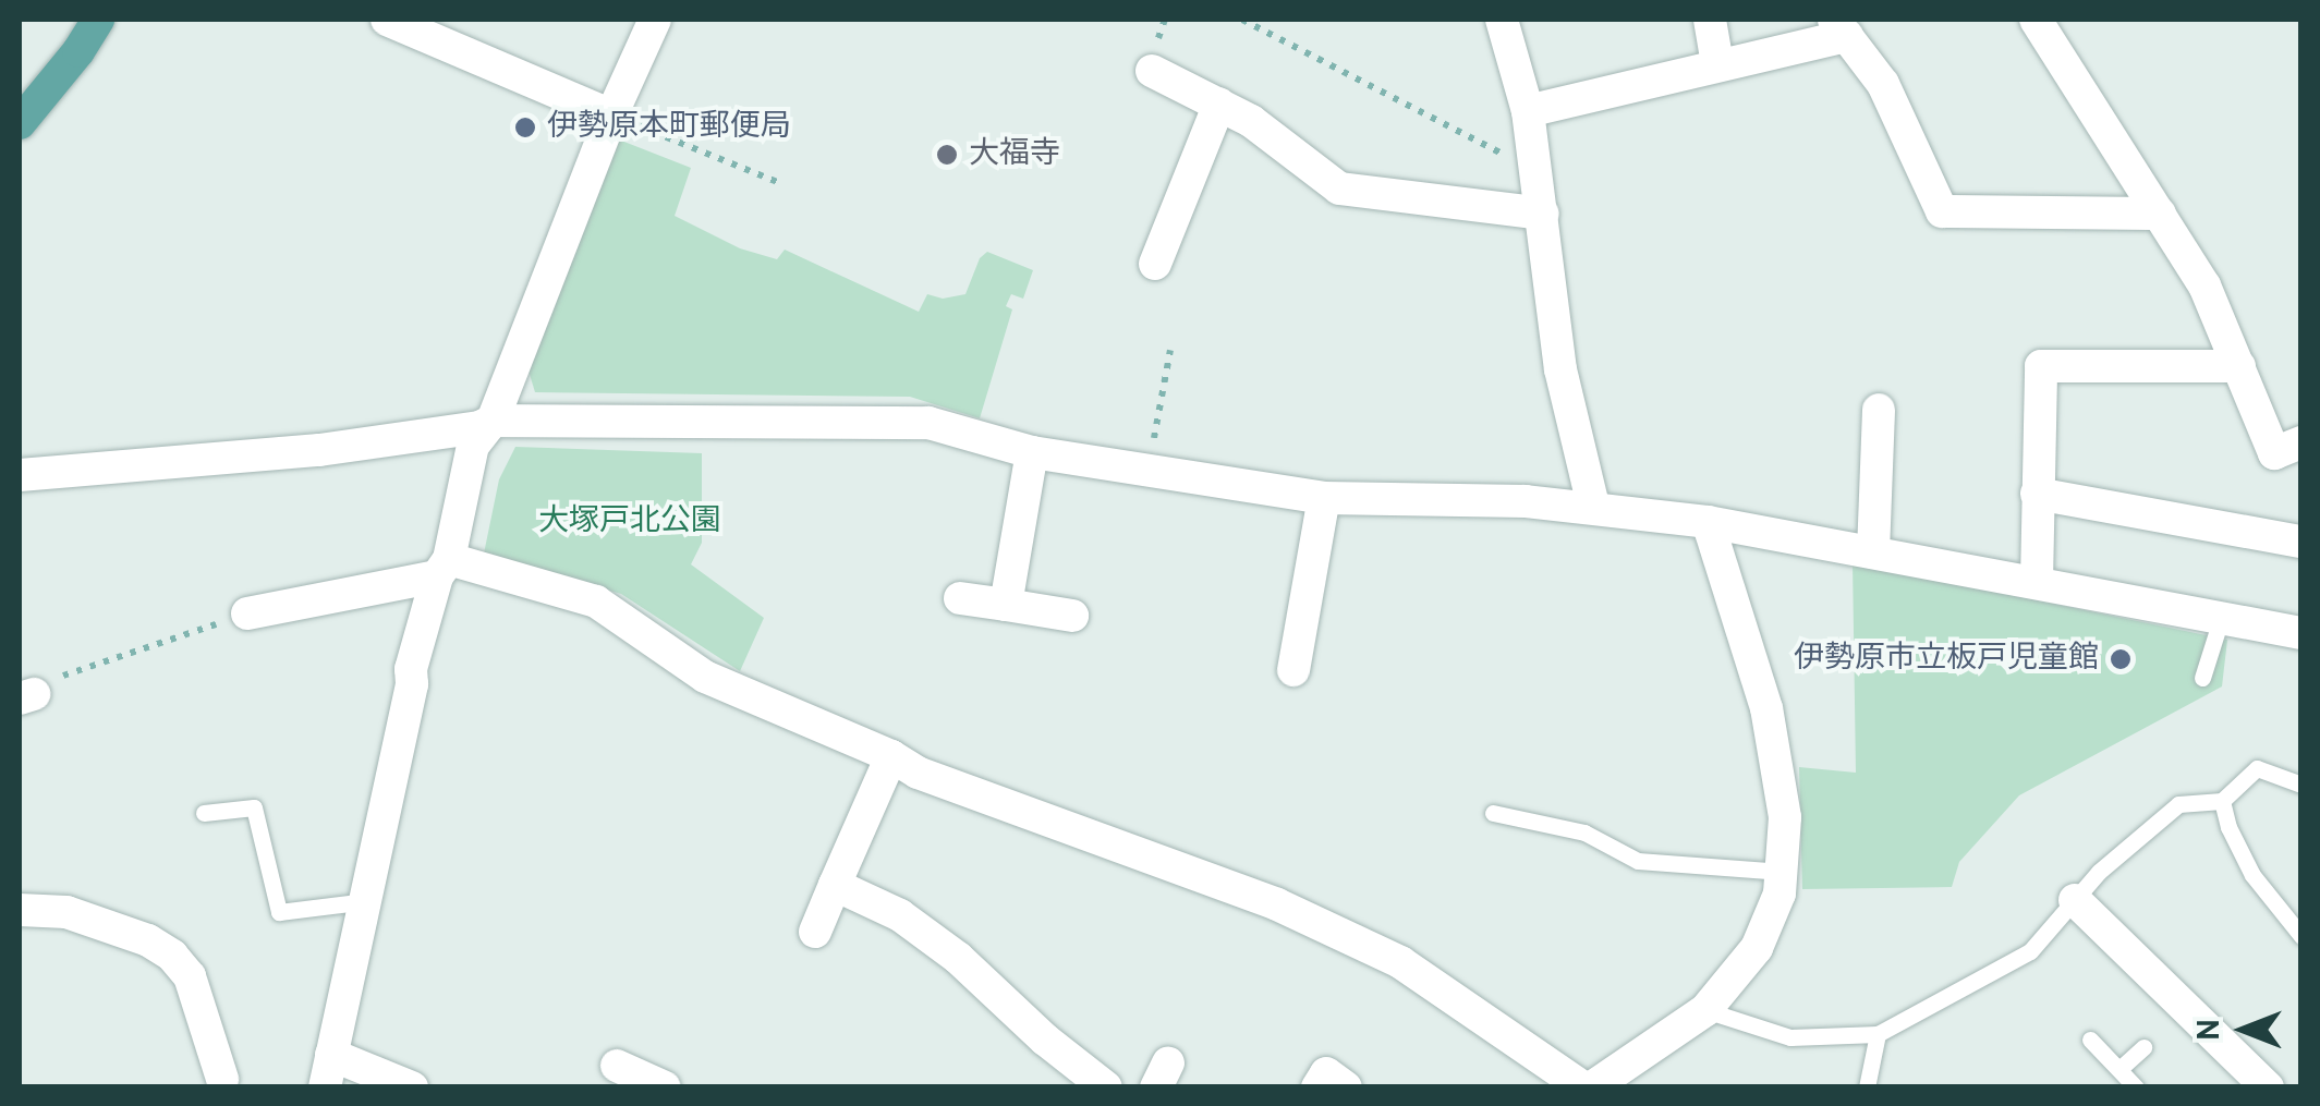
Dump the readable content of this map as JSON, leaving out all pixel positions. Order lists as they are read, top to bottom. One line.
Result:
{"parks":["大塚戸北公園"],"places":["伊勢原本町郵便局","大福寺","伊勢原市立板戸児童館"],"north":"left"}
